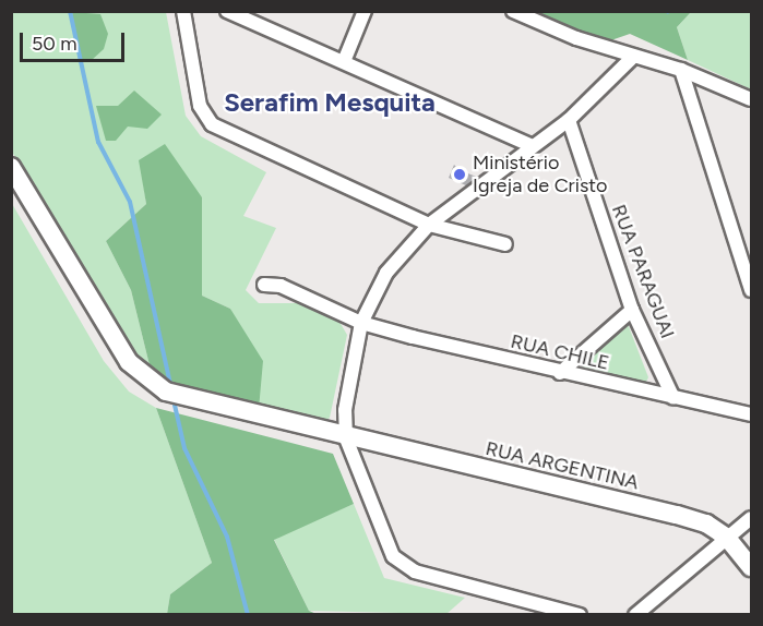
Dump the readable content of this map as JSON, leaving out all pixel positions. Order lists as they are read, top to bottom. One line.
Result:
{"streets":{"street":["RUA PARAGUAI","RUA CHILE","RUA ARGENTINA"]},"crossings":[["RUA PARAGUAI","RUA CHILE"]],"districts":["Serafim Mesquita"],"places":["Ministério Igreja de Cristo"],"scale_bar":"50 m"}
